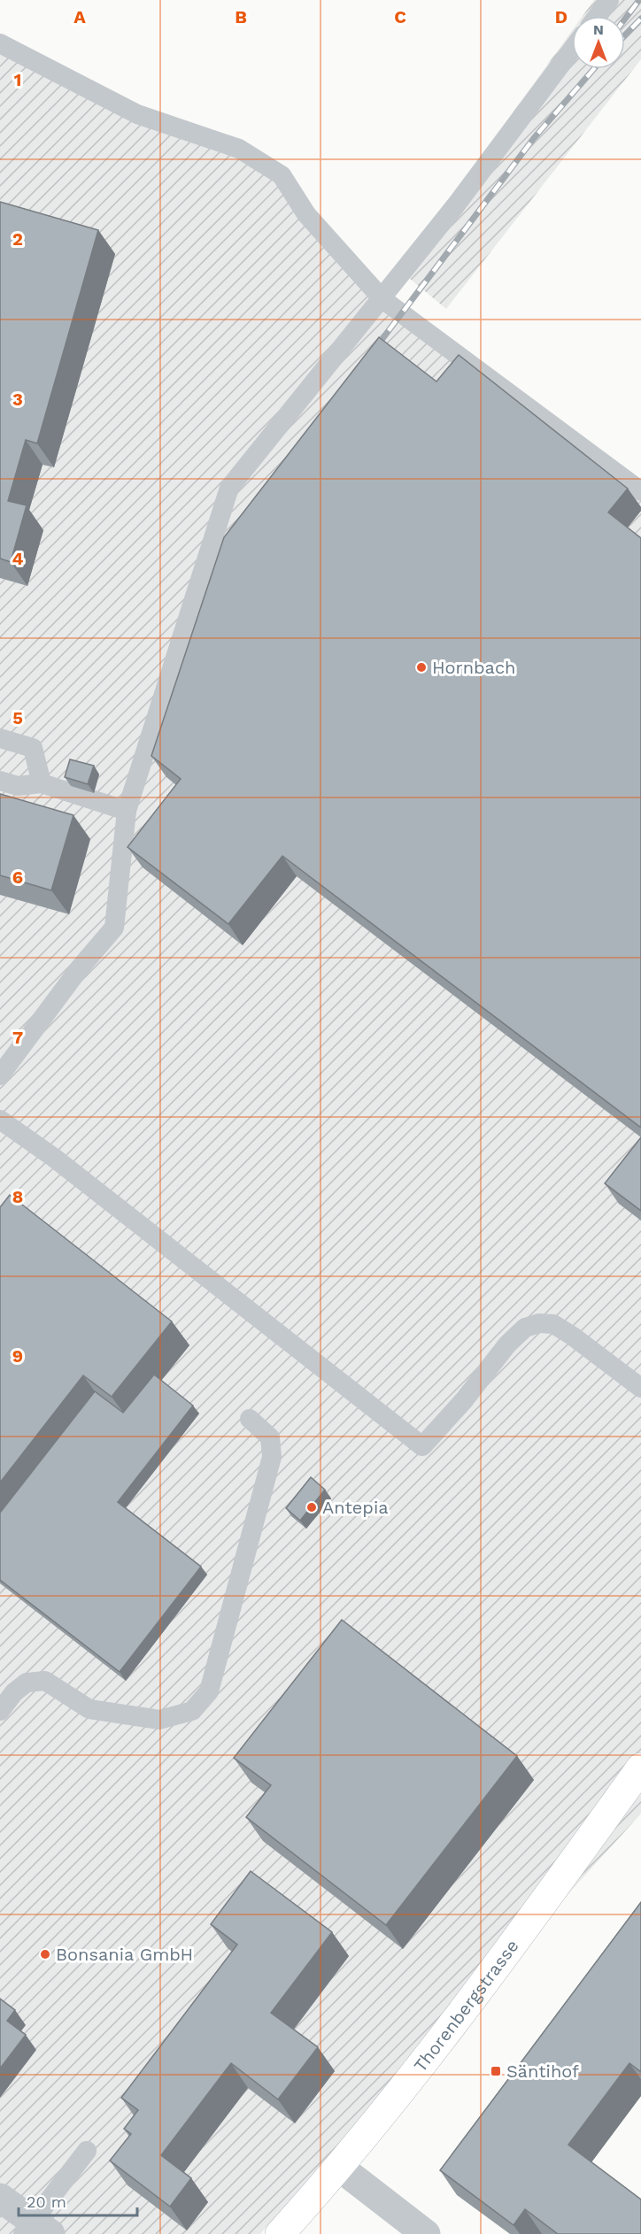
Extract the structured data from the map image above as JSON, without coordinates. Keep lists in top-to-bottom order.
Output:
{
  "streets": {
    "main road": ["Thorenbergstrasse"]
  },
  "places": {
    "other": ["Hornbach", "Antepia", "Bonsania GmbH"],
    "transit": ["Säntihof"]
  },
  "scale_bar": "20 m",
  "north": "top",
  "grid": {
    "columns": [
      "A",
      "B",
      "C",
      "D"
    ],
    "rows": [
      "1",
      "2",
      "3",
      "4",
      "5",
      "6",
      "7",
      "8",
      "9"
    ]
  }
}
